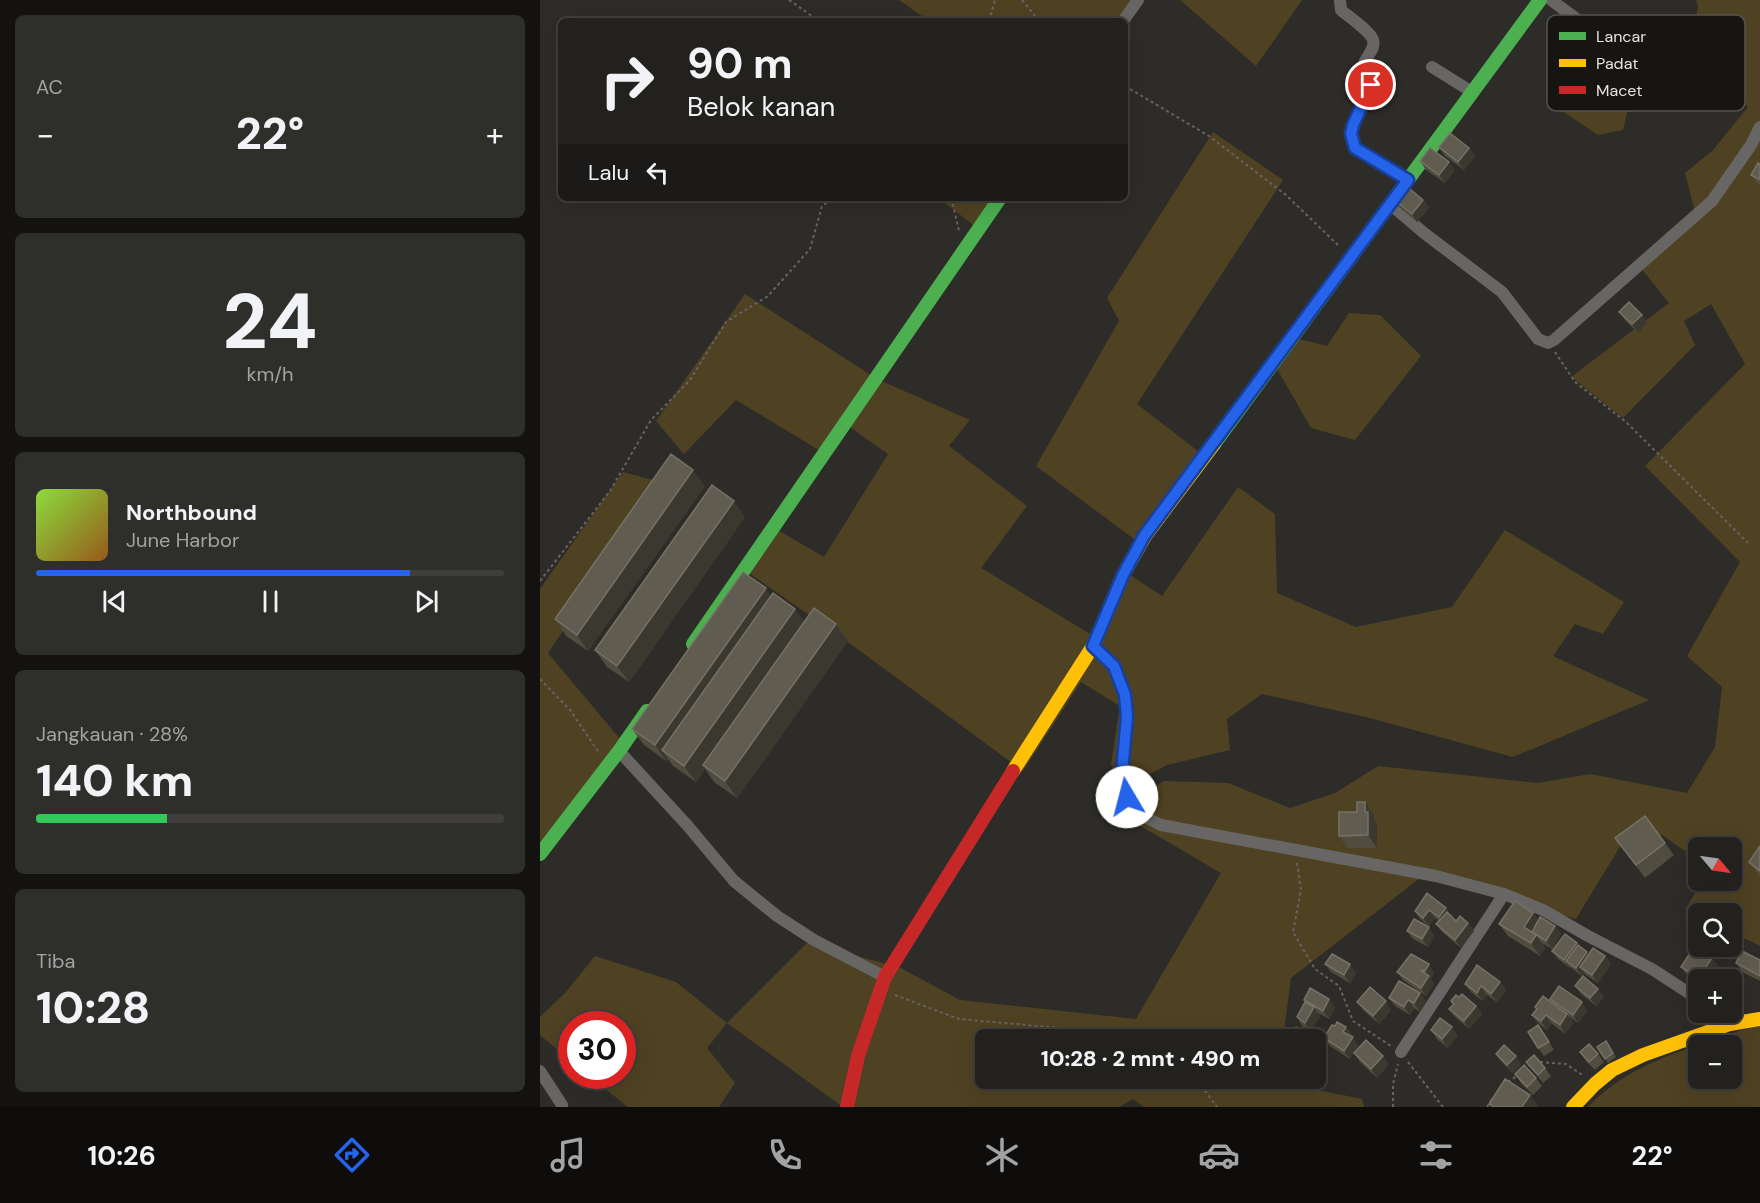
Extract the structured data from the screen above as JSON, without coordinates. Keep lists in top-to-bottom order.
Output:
{
  "legend": ["Lancar", "Padat", "Macet"],
  "north": "bottom right",
  "page": {
    "tile": [
      "AC",
      ["24", "km/h"],
      ["Jangkauan · 28%", "140 km"],
      ["Tiba", "10:28"]
    ],
    "turn": ["90 m", "Belok kanan"],
    "heat": ["−", "22°", "+"],
    "then": "Lalu",
    "song": ["Northbound", "June Harbor"],
    "map_buttons": ["+", "−"],
    "limit": "30",
    "trip": "10:28 · 2 mnt · 490 m",
    "tabs": ["10:26", "22°"]
  }
}
